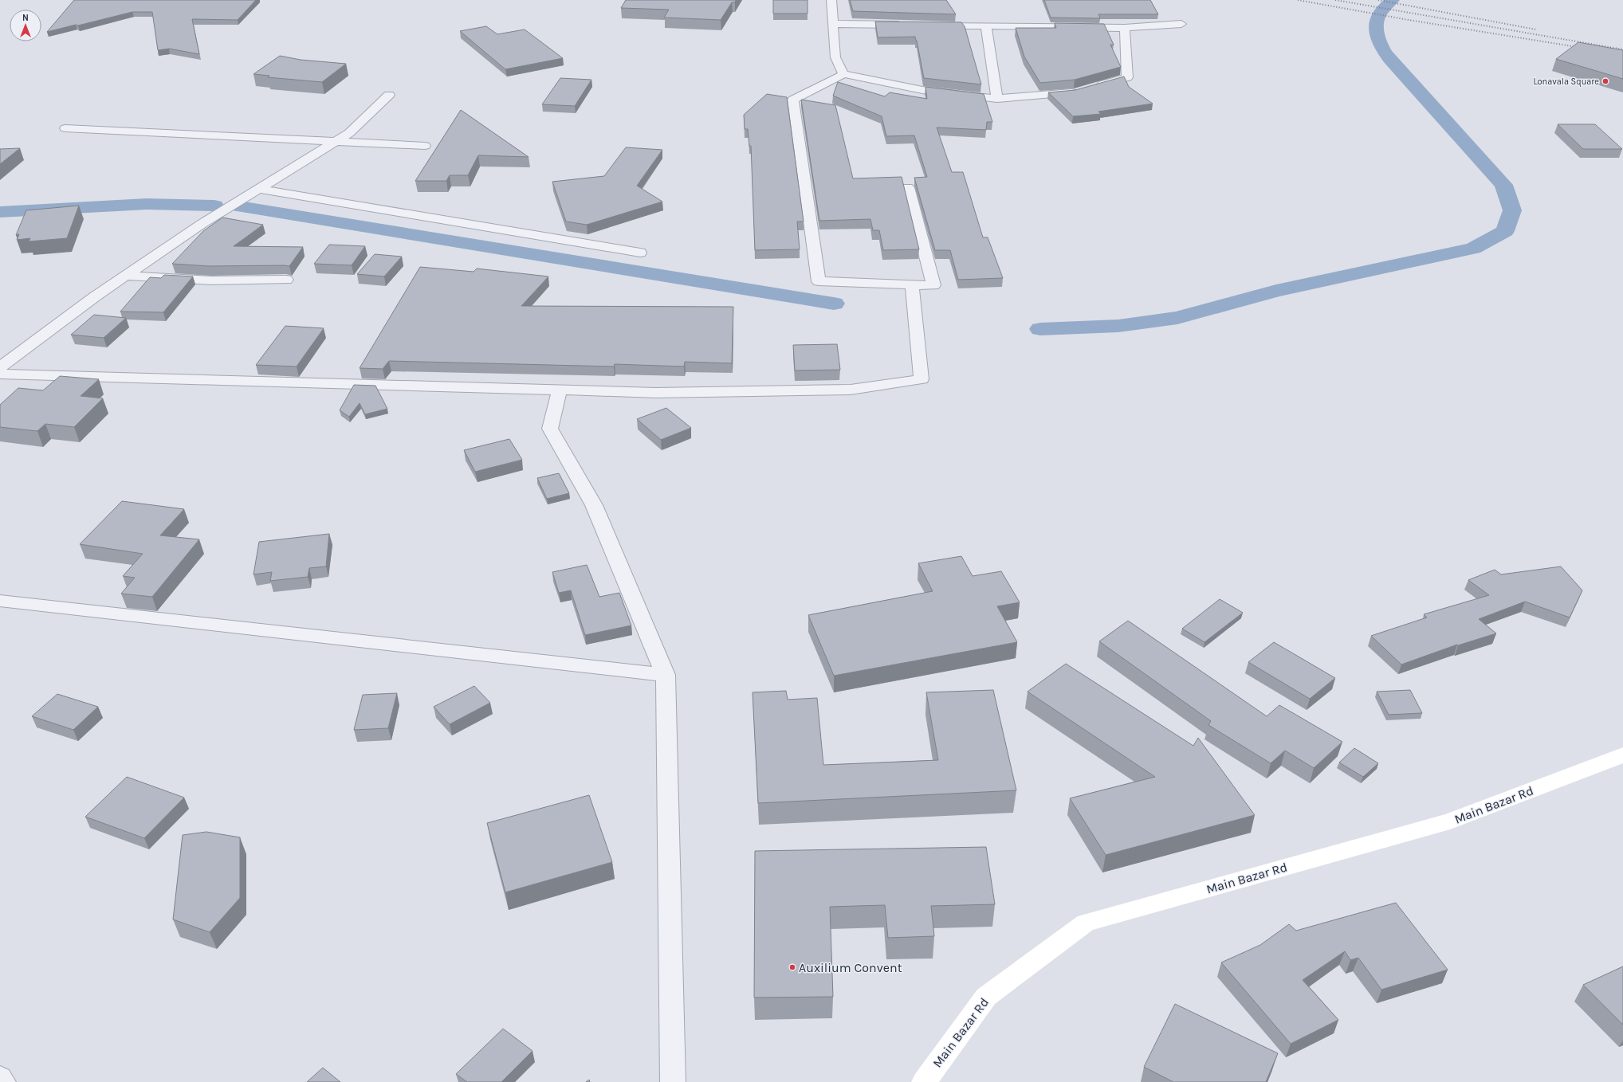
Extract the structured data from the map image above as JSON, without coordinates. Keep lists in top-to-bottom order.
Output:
{
  "streets": {
    "main road": ["Main Bazar Rd"]
  },
  "places": ["Lonavala Square", "Auxilium Convent"],
  "north": "top"
}
